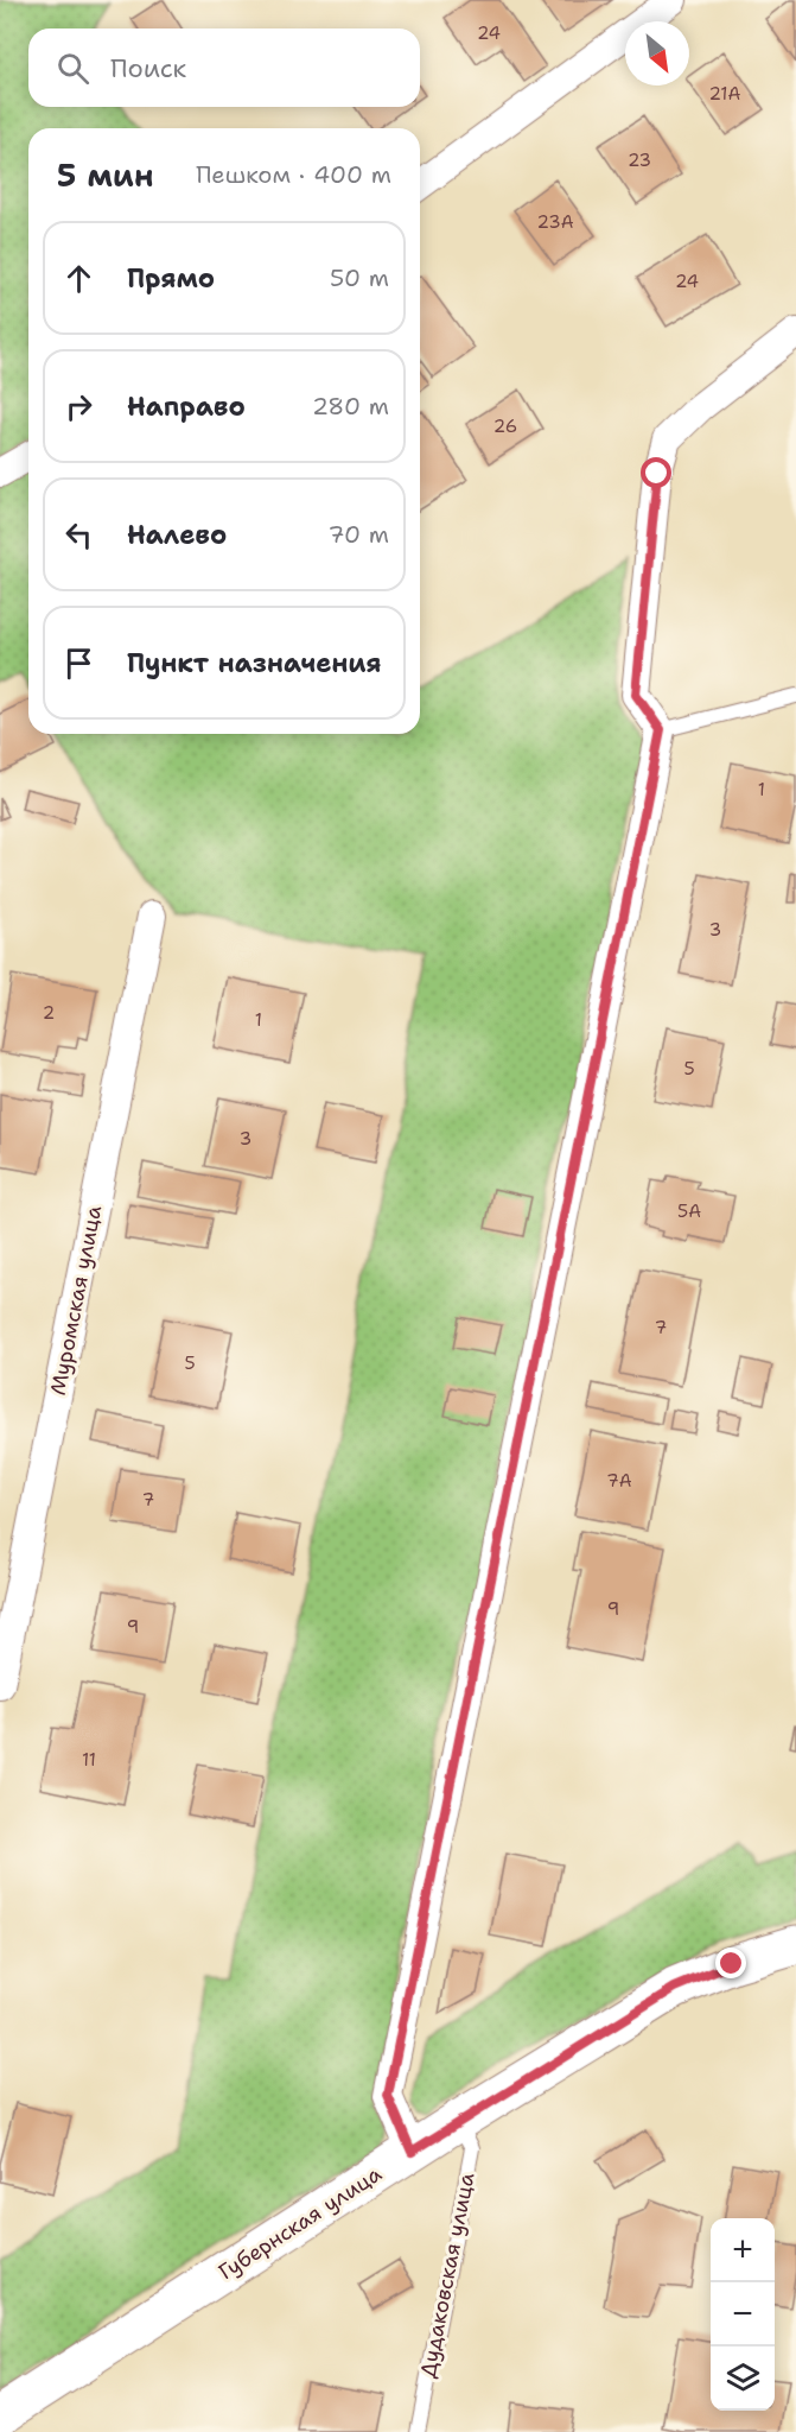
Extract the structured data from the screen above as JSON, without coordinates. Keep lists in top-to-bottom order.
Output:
{
  "streets": {
    "street": ["Муромская улица", "Губернская улица"],
    "lane": ["Дудаковская улица"]
  },
  "crossings": [
    ["Губернская улица", "Дудаковская улица"]
  ],
  "house_numbers": [
    "24",
    "21А",
    "23",
    "23А",
    "24",
    "26",
    "1",
    "3",
    "2",
    "1",
    "5",
    "3",
    "5А",
    "7",
    "5",
    "7А",
    "7",
    "9",
    "9",
    "11"
  ],
  "north": "bottom right",
  "page": {
    "search": "Поиск",
    "heading": ["5 мин", "Пешком · 400 m"],
    "list": [
      ["Прямо", "50 m"],
      ["Направо", "280 m"],
      ["Налево", "70 m"],
      "Пункт назначения"
    ],
    "map_buttons": ["+", "−"]
  }
}
